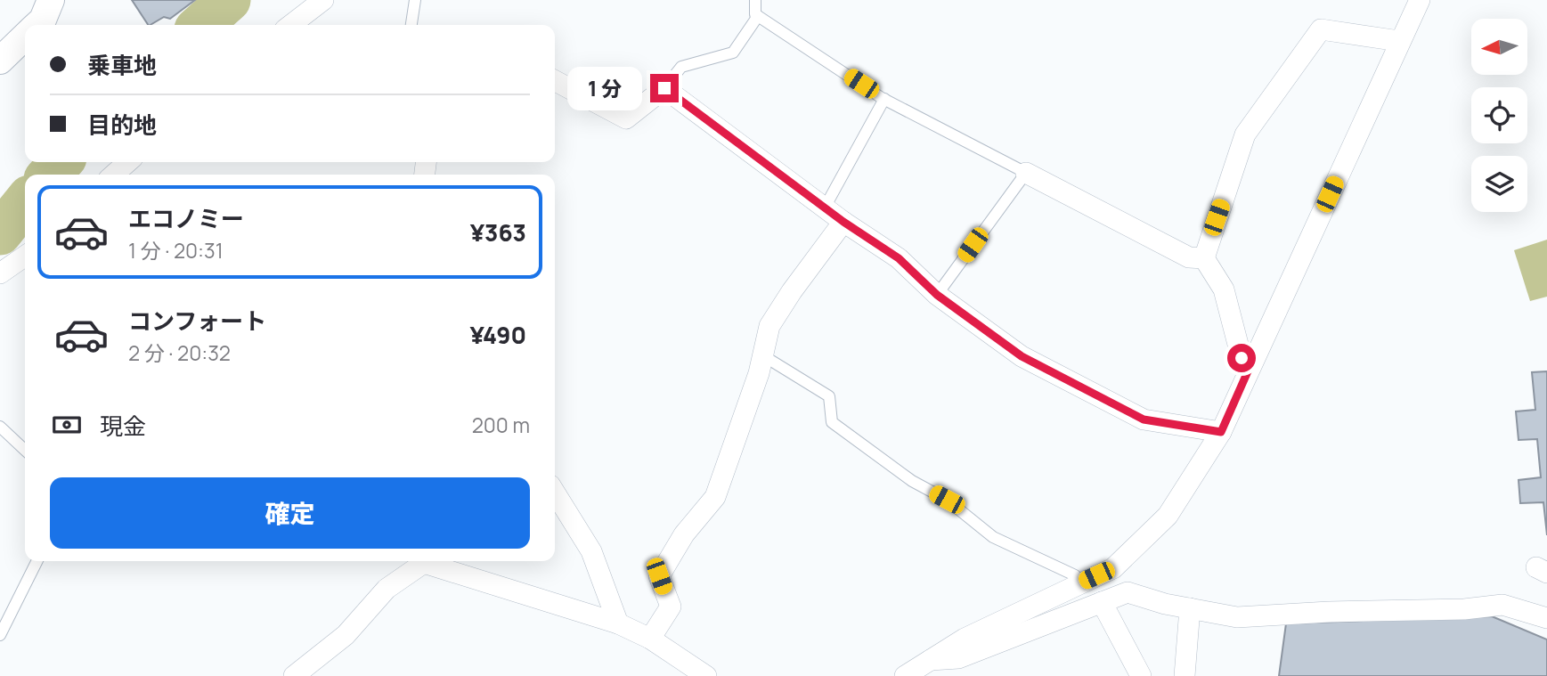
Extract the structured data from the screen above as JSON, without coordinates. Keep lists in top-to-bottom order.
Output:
{
  "north": "left",
  "page": {
    "banner": ["乗車地", "目的地"],
    "bubble": "1 分",
    "list": [
      {
        "name": "エコノミー",
        "note": "1 分 · 20:31",
        "value": "¥363"
      },
      {
        "name": "コンフォート",
        "note": "2 分 · 20:32",
        "value": "¥490"
      }
    ],
    "pay": ["現金", "200 m"],
    "buttons": "確定"
  }
}
